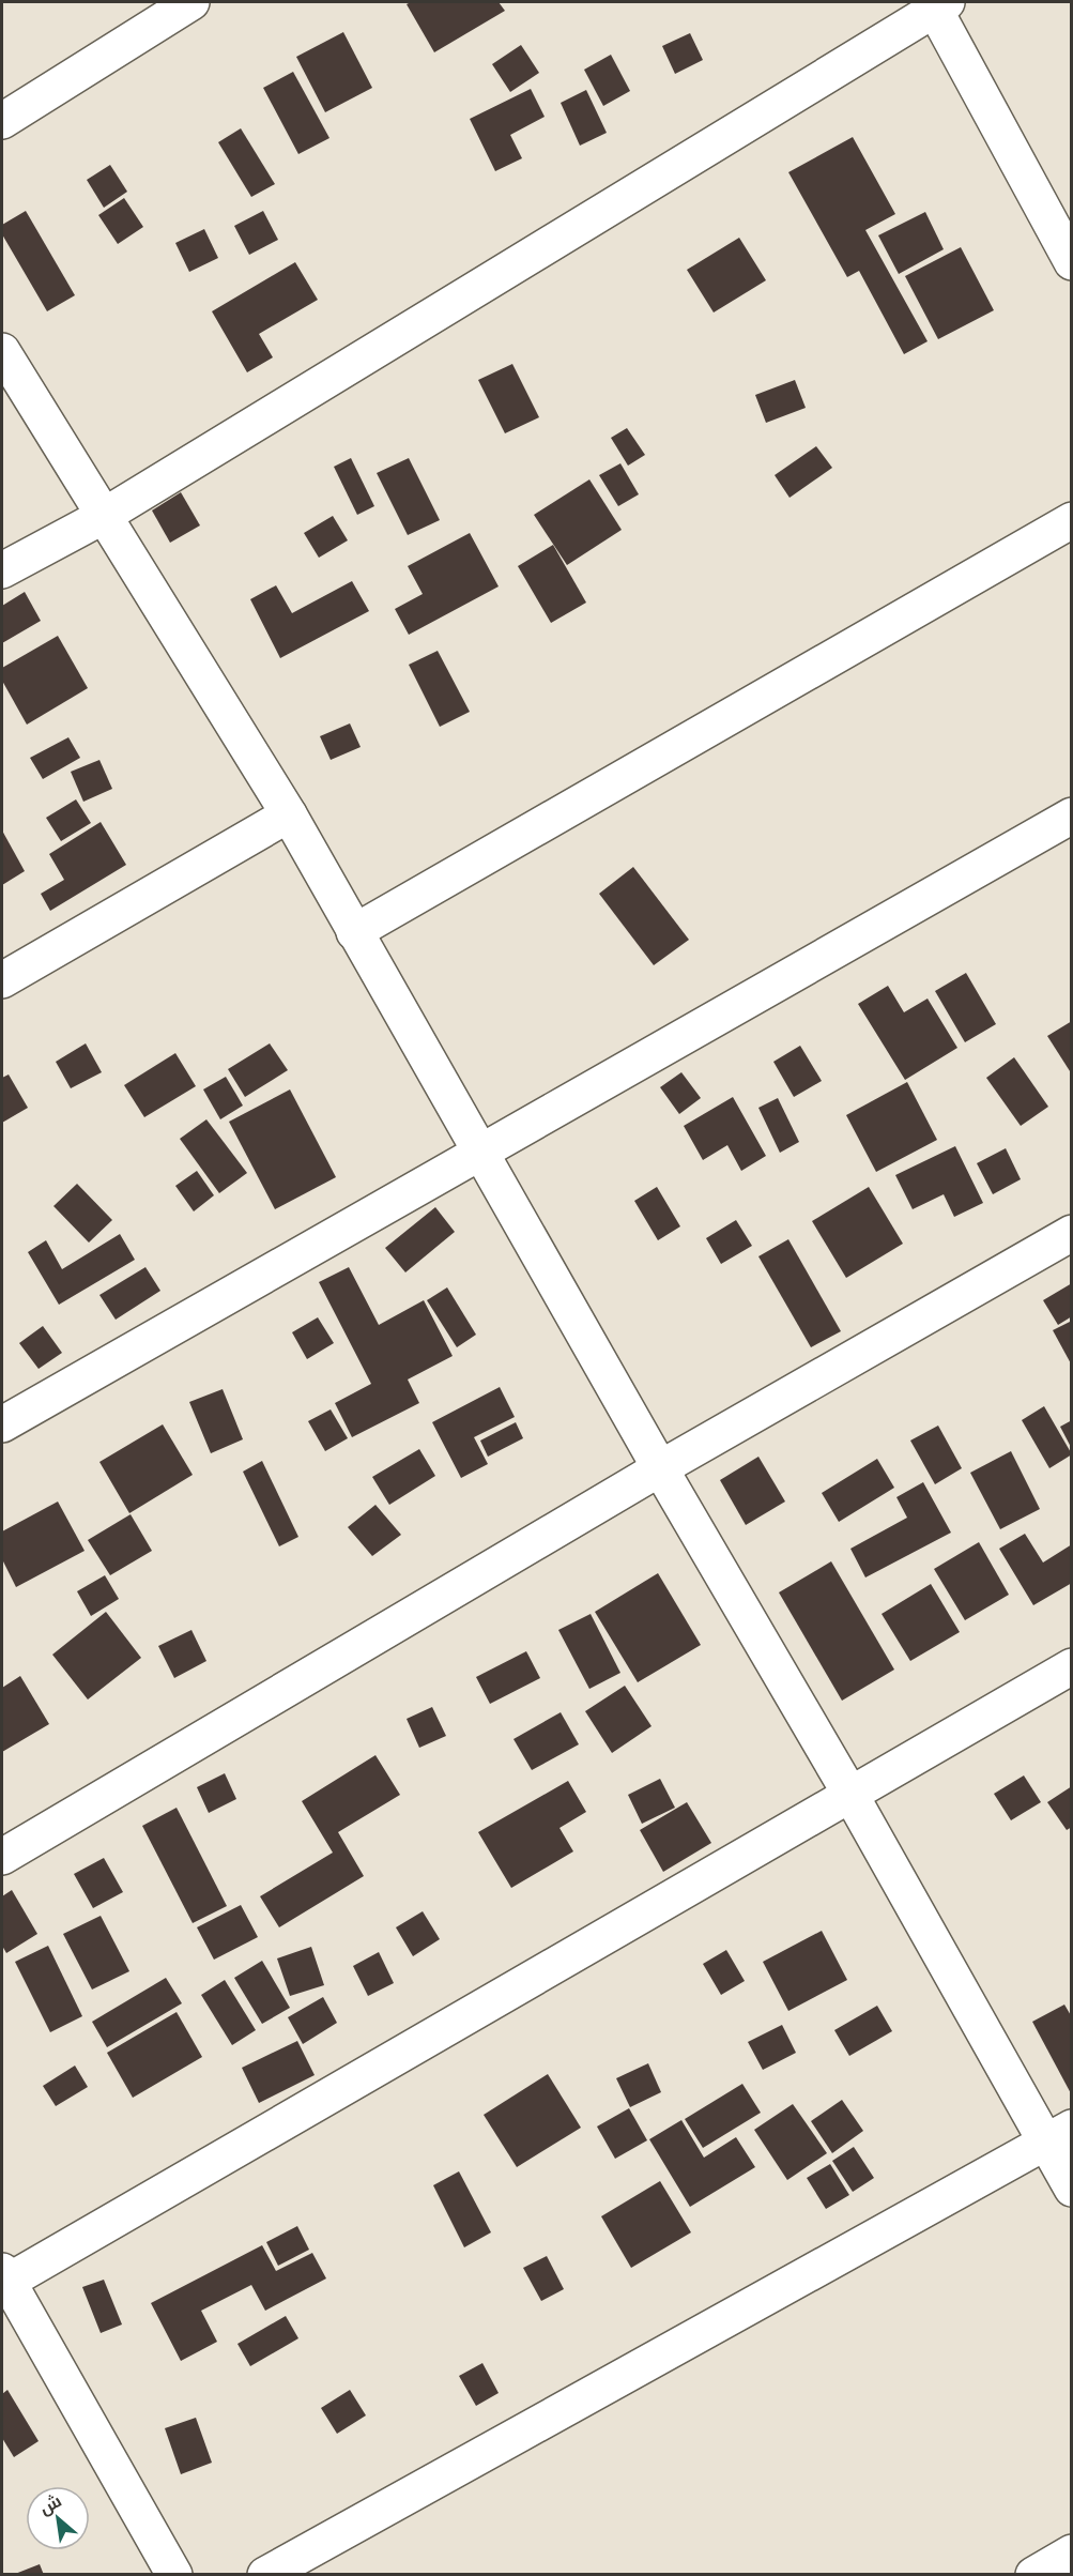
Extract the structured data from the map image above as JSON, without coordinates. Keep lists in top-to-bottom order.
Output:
{
  "north": "top left"
}
